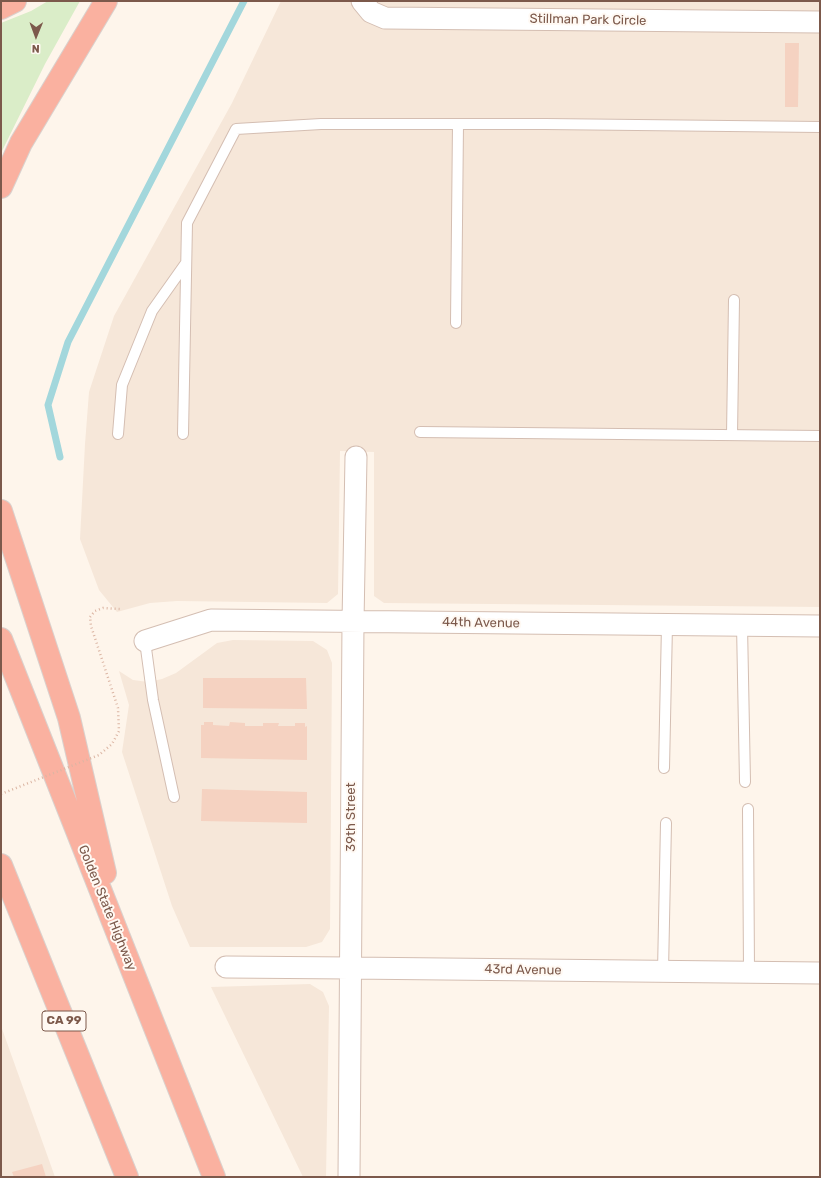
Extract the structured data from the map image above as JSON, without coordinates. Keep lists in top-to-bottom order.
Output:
{
  "streets": {
    "highway": ["Golden State Highway", "CA 99"],
    "street": [
      "Stillman Park Circle",
      "44th Avenue",
      "39th Street",
      "43rd Avenue"
    ]
  },
  "crossings": [
    ["44th Avenue", "39th Street"],
    ["39th Street", "43rd Avenue"]
  ],
  "north": "bottom"
}
